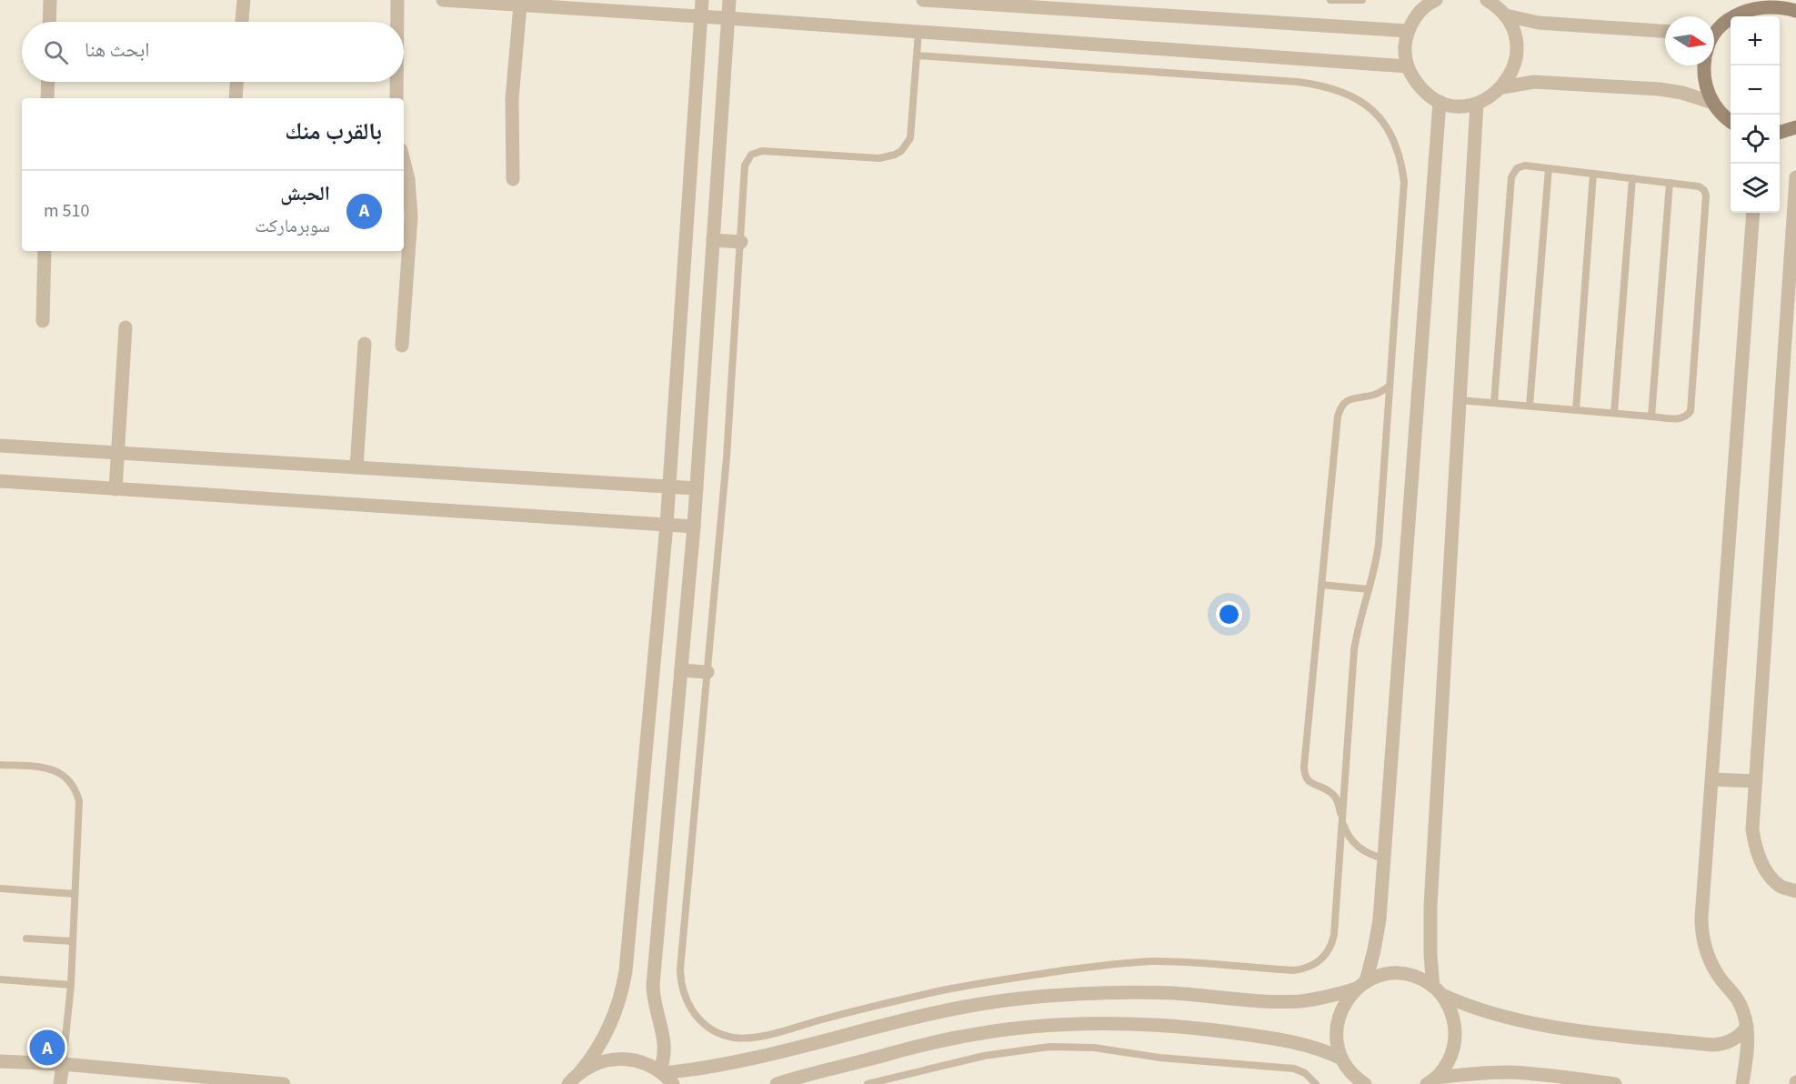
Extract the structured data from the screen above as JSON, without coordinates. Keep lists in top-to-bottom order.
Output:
{
  "north": "right",
  "page": {
    "map_buttons": ["+", "−"],
    "search": "ابحث هنا",
    "heading": "بالقرب منك",
    "list": [
      {
        "mark": "A",
        "name": "الحبش",
        "note": "سوبرماركت",
        "value": "510 m"
      }
    ],
    "pins": "A"
  }
}
